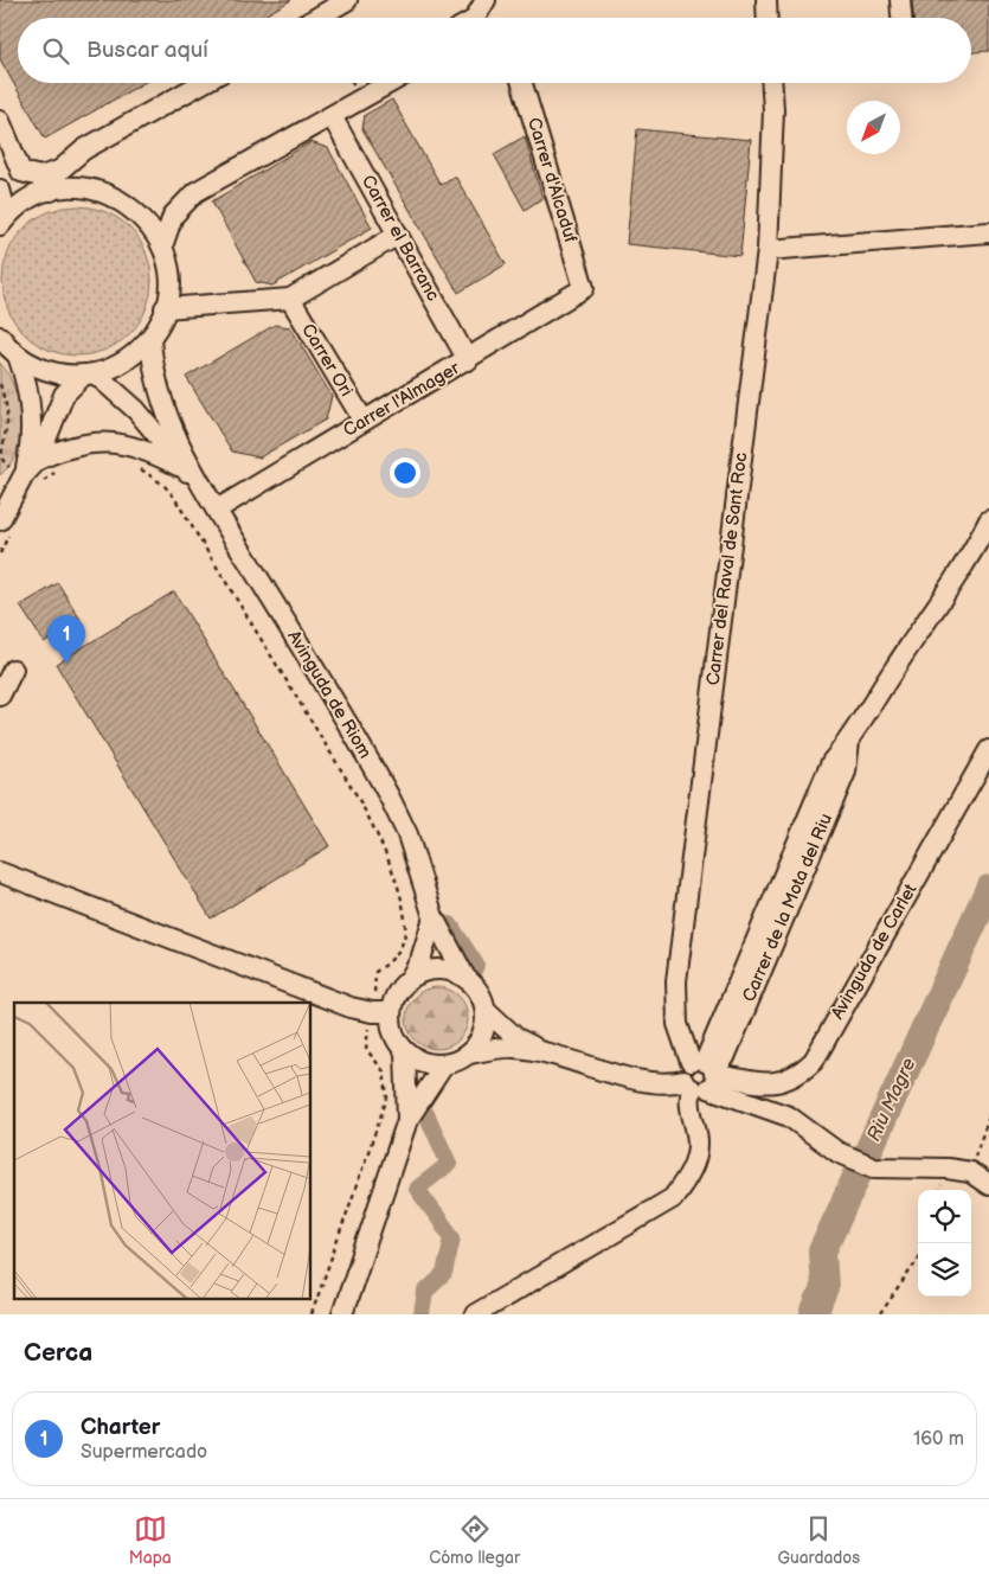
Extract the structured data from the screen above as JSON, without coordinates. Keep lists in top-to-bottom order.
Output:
{
  "streets": {
    "street": [
      "Carrer d'Alcaduf",
      "Carrer el Barranc",
      "Carrer Ori",
      "Carrer l'Almager",
      "Carrer del Raval de Sant Roc",
      "Avinguda de Riom",
      "Carrer de la Mota del Riu",
      "Avinguda de Carlet"
    ]
  },
  "crossings": [
    ["Carrer d'Alcaduf", "Carrer l'Almager"],
    ["Carrer el Barranc", "Carrer l'Almager"],
    ["Carrer Ori", "Carrer l'Almager"],
    ["Carrer l'Almager", "Avinguda de Riom"],
    ["Carrer del Raval de Sant Roc", "Carrer de la Mota del Riu"],
    ["Carrer del Raval de Sant Roc", "Avinguda de Carlet"],
    ["Carrer de la Mota del Riu", "Avinguda de Carlet"]
  ],
  "water": ["Riu Magre"],
  "north": "bottom left",
  "page": {
    "search": "Buscar aquí",
    "pins": "1",
    "heading": "Cerca",
    "list": [
      {
        "mark": "1",
        "name": "Charter",
        "note": "Supermercado",
        "value": "160 m"
      }
    ],
    "nav": ["Mapa", "Cómo llegar", "Guardados"]
  }
}
